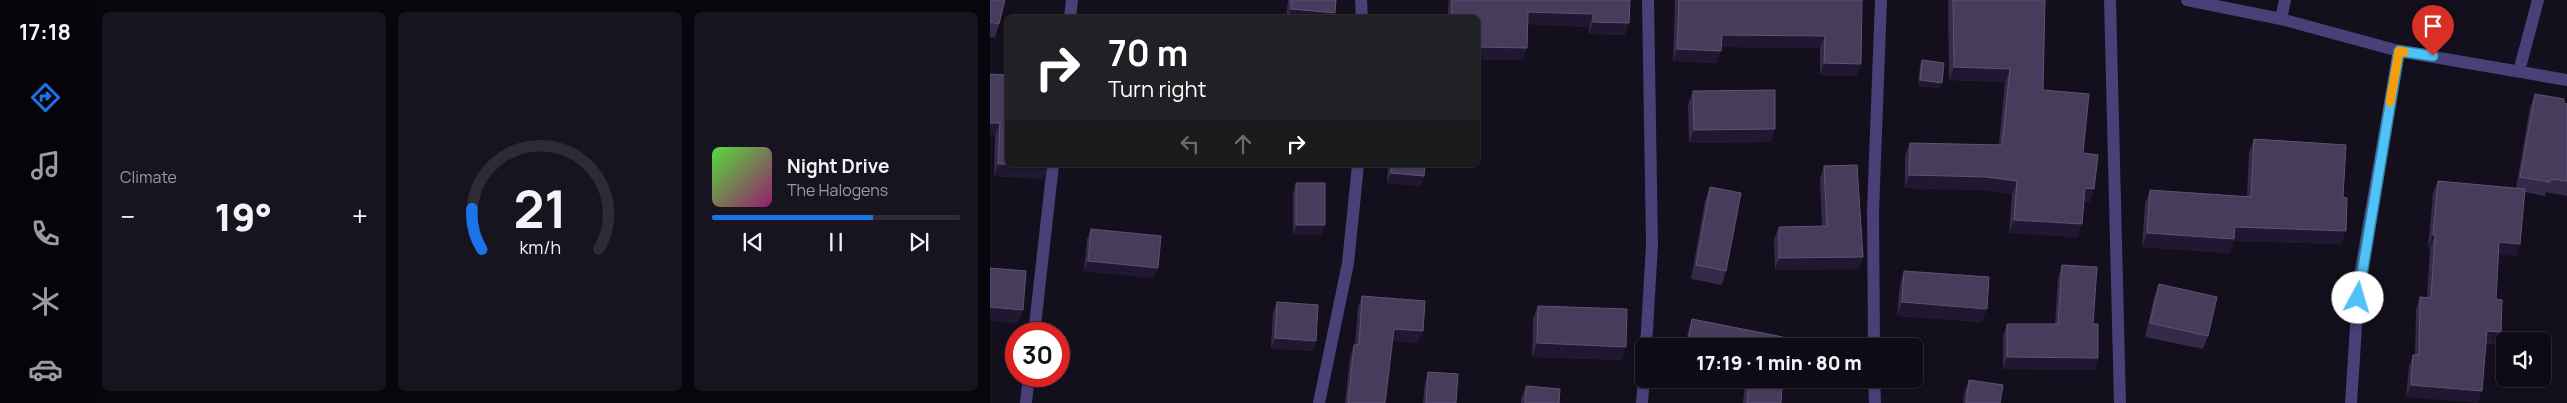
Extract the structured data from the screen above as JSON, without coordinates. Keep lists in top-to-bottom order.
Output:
{
  "page": {
    "tabs": "17:18",
    "tile": "Climate",
    "turn": ["70 m", "Turn right"],
    "song": ["Night Drive", "The Halogens"],
    "heat": ["−", "19°", "+"],
    "limit": "30",
    "trip": "17:19 · 1 min · 80 m",
    "gauge": ["21", "km/h"]
  }
}
